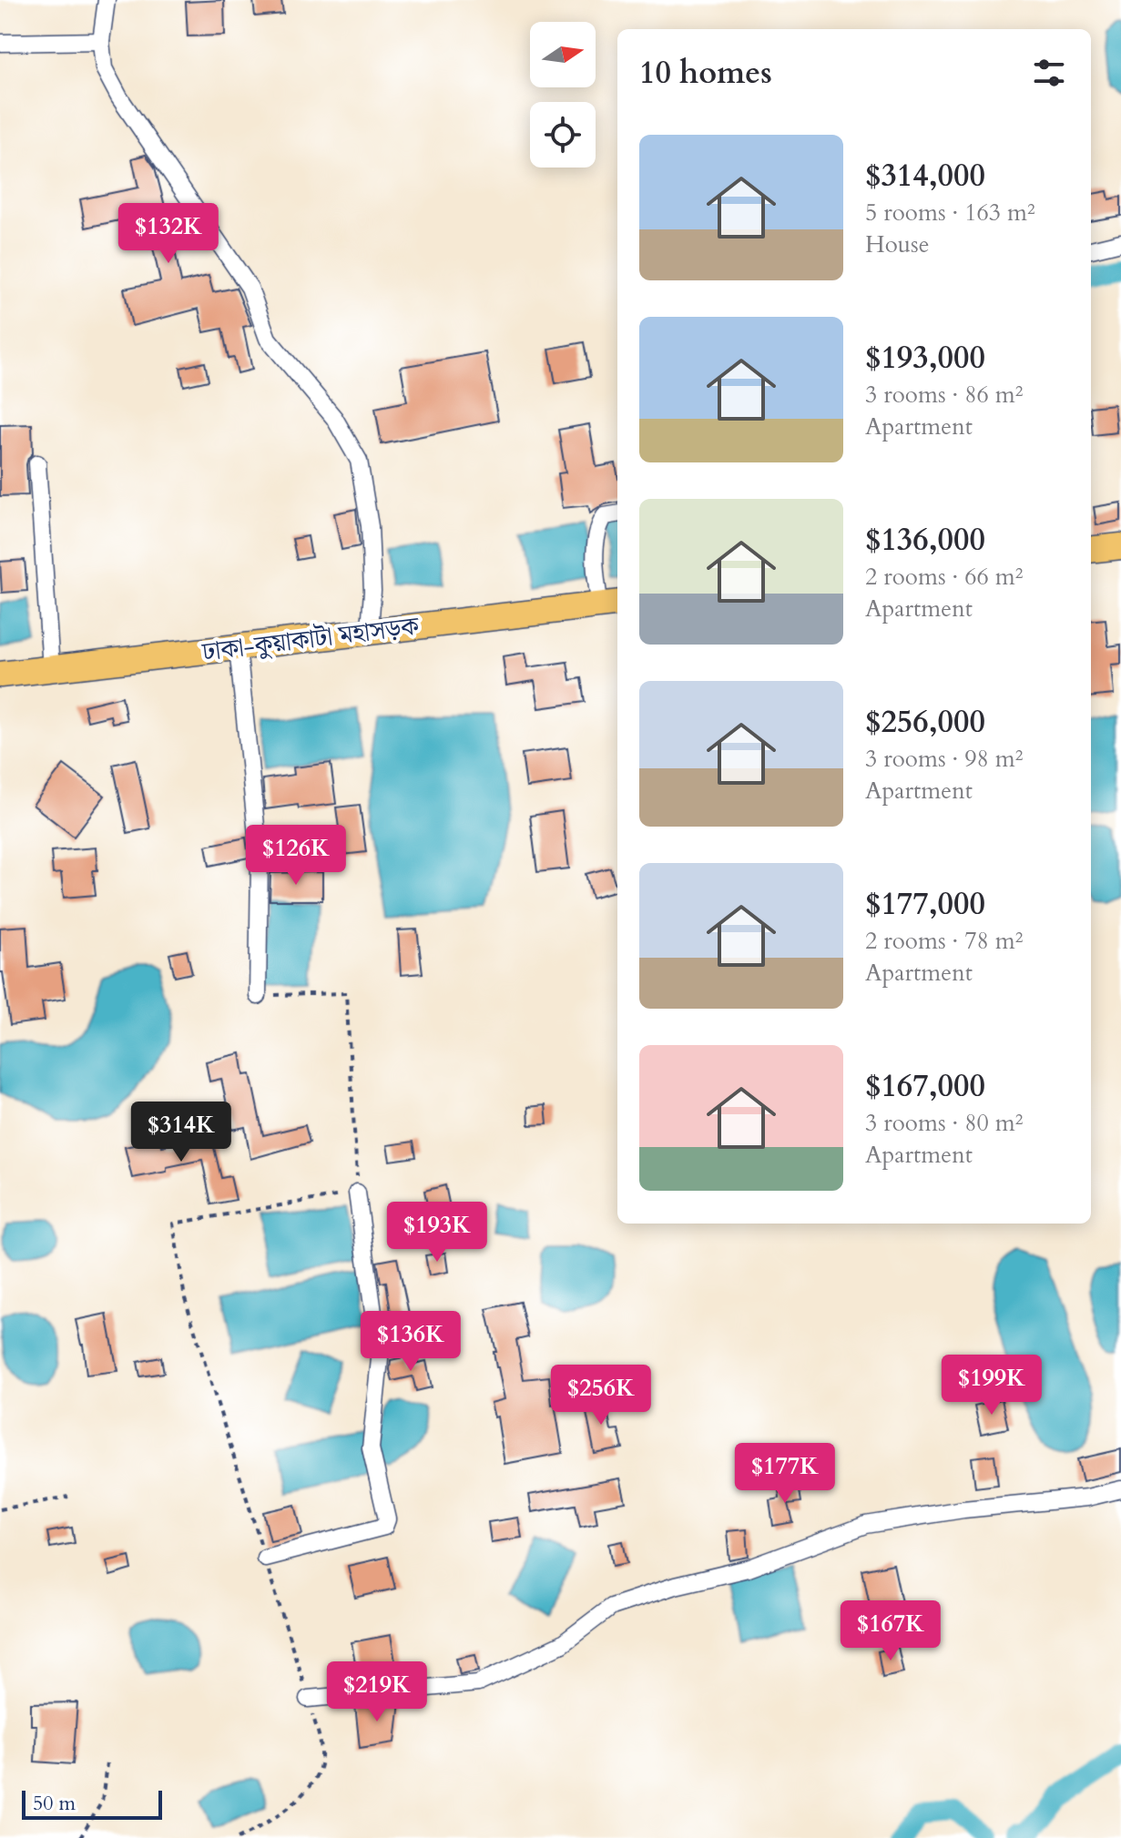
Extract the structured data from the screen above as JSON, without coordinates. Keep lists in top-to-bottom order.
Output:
{
  "streets": {
    "main road": ["ঢাকা-কুয়াকাটা মহাসড়ক"]
  },
  "scale_bar": "50 m",
  "north": "right",
  "page": {
    "heading": "10 homes",
    "list": [
      {
        "name": "$314,000",
        "note": "5 rooms · 163 m² · House"
      },
      {
        "name": "$193,000",
        "note": "3 rooms · 86 m² · Apartment"
      },
      {
        "name": "$136,000",
        "note": "2 rooms · 66 m² · Apartment"
      },
      {
        "name": "$256,000",
        "note": "3 rooms · 98 m² · Apartment"
      },
      {
        "name": "$177,000",
        "note": "2 rooms · 78 m² · Apartment"
      },
      {
        "name": "$167,000",
        "note": "3 rooms · 80 m² · Apartment"
      }
    ],
    "price": [
      "$132K",
      "$126K",
      "$314K",
      "$193K",
      "$136K",
      "$199K",
      "$256K",
      "$177K",
      "$167K",
      "$219K"
    ],
    "scale": "50 m"
  }
}
